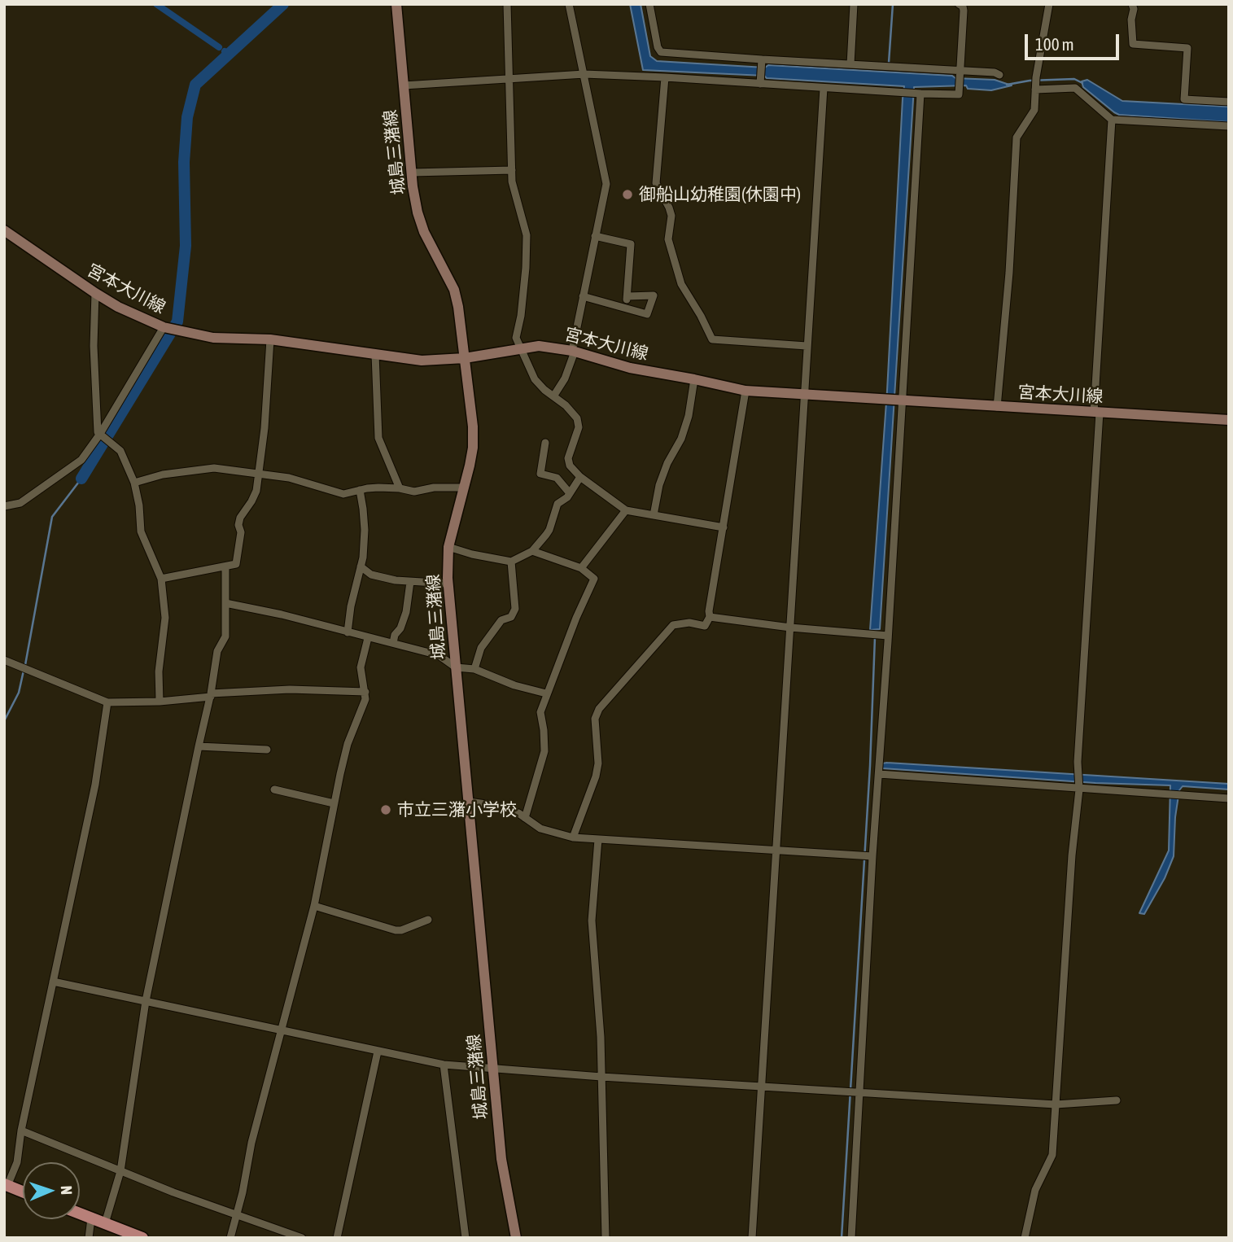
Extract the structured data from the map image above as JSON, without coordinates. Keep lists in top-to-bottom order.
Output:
{
  "streets": {
    "main road": ["城島三潴線", "宮本大川線"]
  },
  "crossings": [
    ["城島三潴線", "宮本大川線"]
  ],
  "places": ["御船山幼稚園(休園中)", "市立三潴小学校"],
  "scale_bar": "100 m",
  "north": "right"
}
